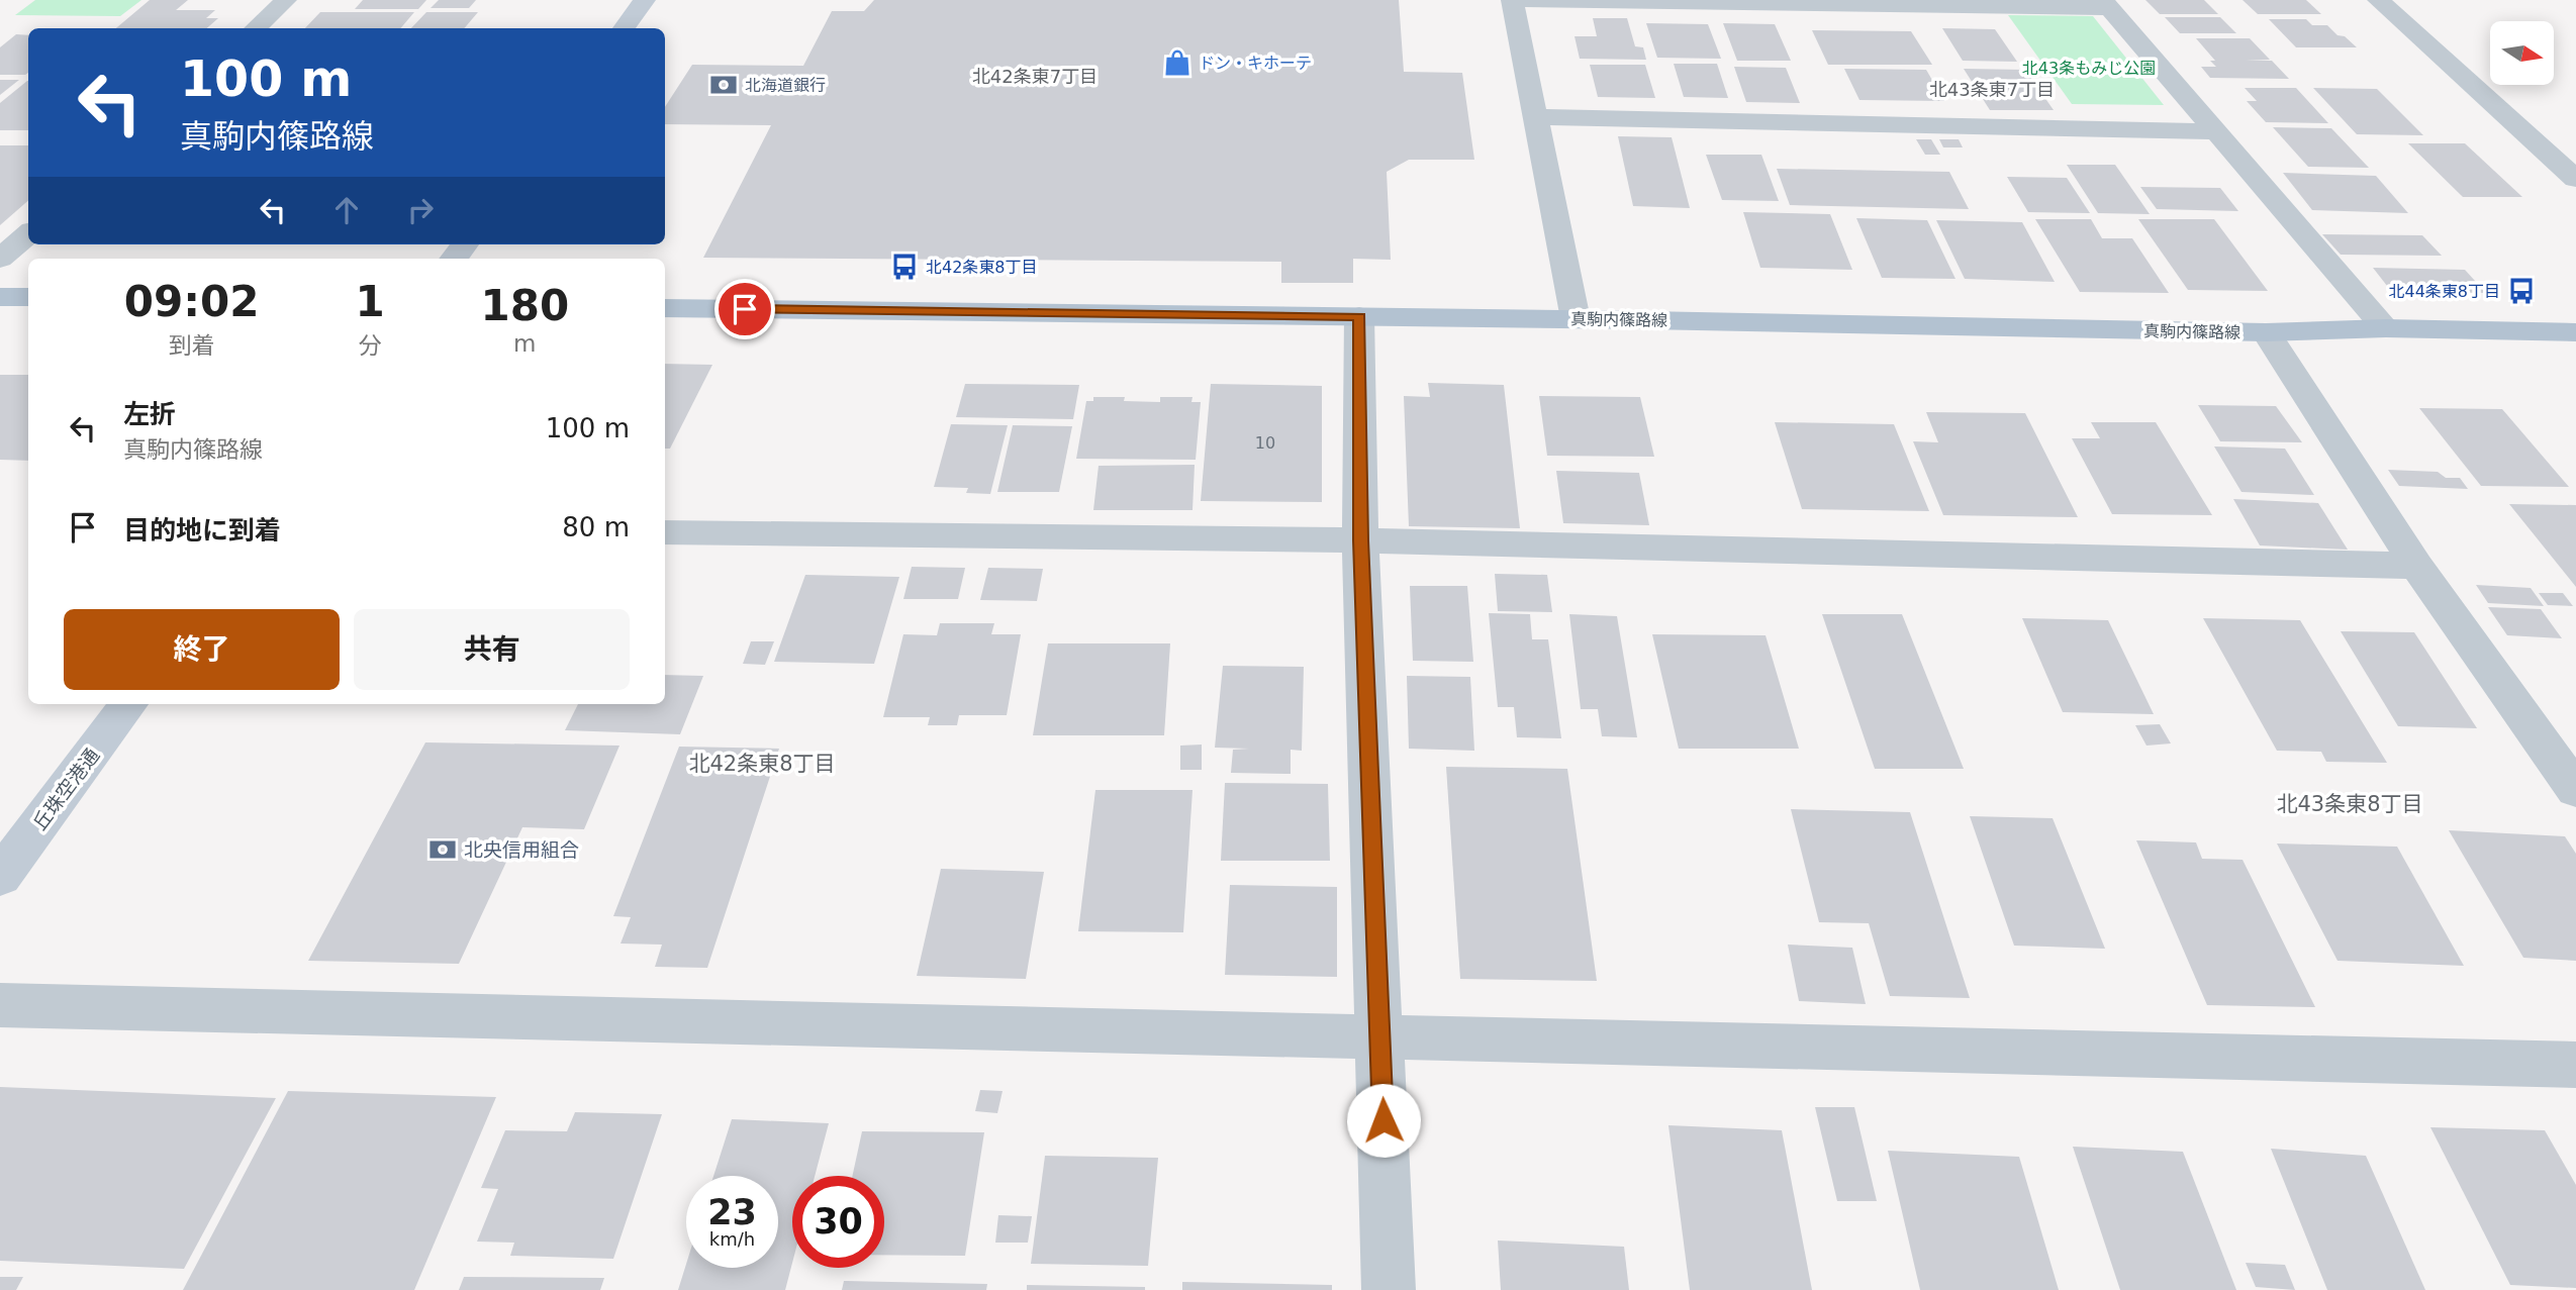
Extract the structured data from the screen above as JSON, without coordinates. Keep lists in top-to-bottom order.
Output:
{
  "streets": {
    "main road": ["真駒内篠路線", "丘珠空港通"]
  },
  "districts": [
    "北42条東7丁目",
    "北43条東7丁目",
    "北42条東8丁目",
    "北43条東8丁目"
  ],
  "parks": ["北43条もみじ公園"],
  "places": {
    "shop": ["ドン・キホーテ"],
    "bank": ["北海道銀行", "北央信用組合"],
    "bus stop": ["北42条東8丁目", "北44条東8丁目"]
  },
  "house_numbers": ["10"],
  "north": "right",
  "page": {
    "turn": ["100 m", "真駒内篠路線"],
    "eta": [
      "09:02",
      "到着",
      "1",
      "分",
      "180",
      "m"
    ],
    "list": [
      {
        "name": "左折",
        "note": "真駒内篠路線",
        "value": "100 m"
      },
      {
        "name": "目的地に到着",
        "value": "80 m"
      }
    ],
    "buttons": ["終了", "共有"],
    "speed": "23 km/h",
    "limit": "30"
  }
}
